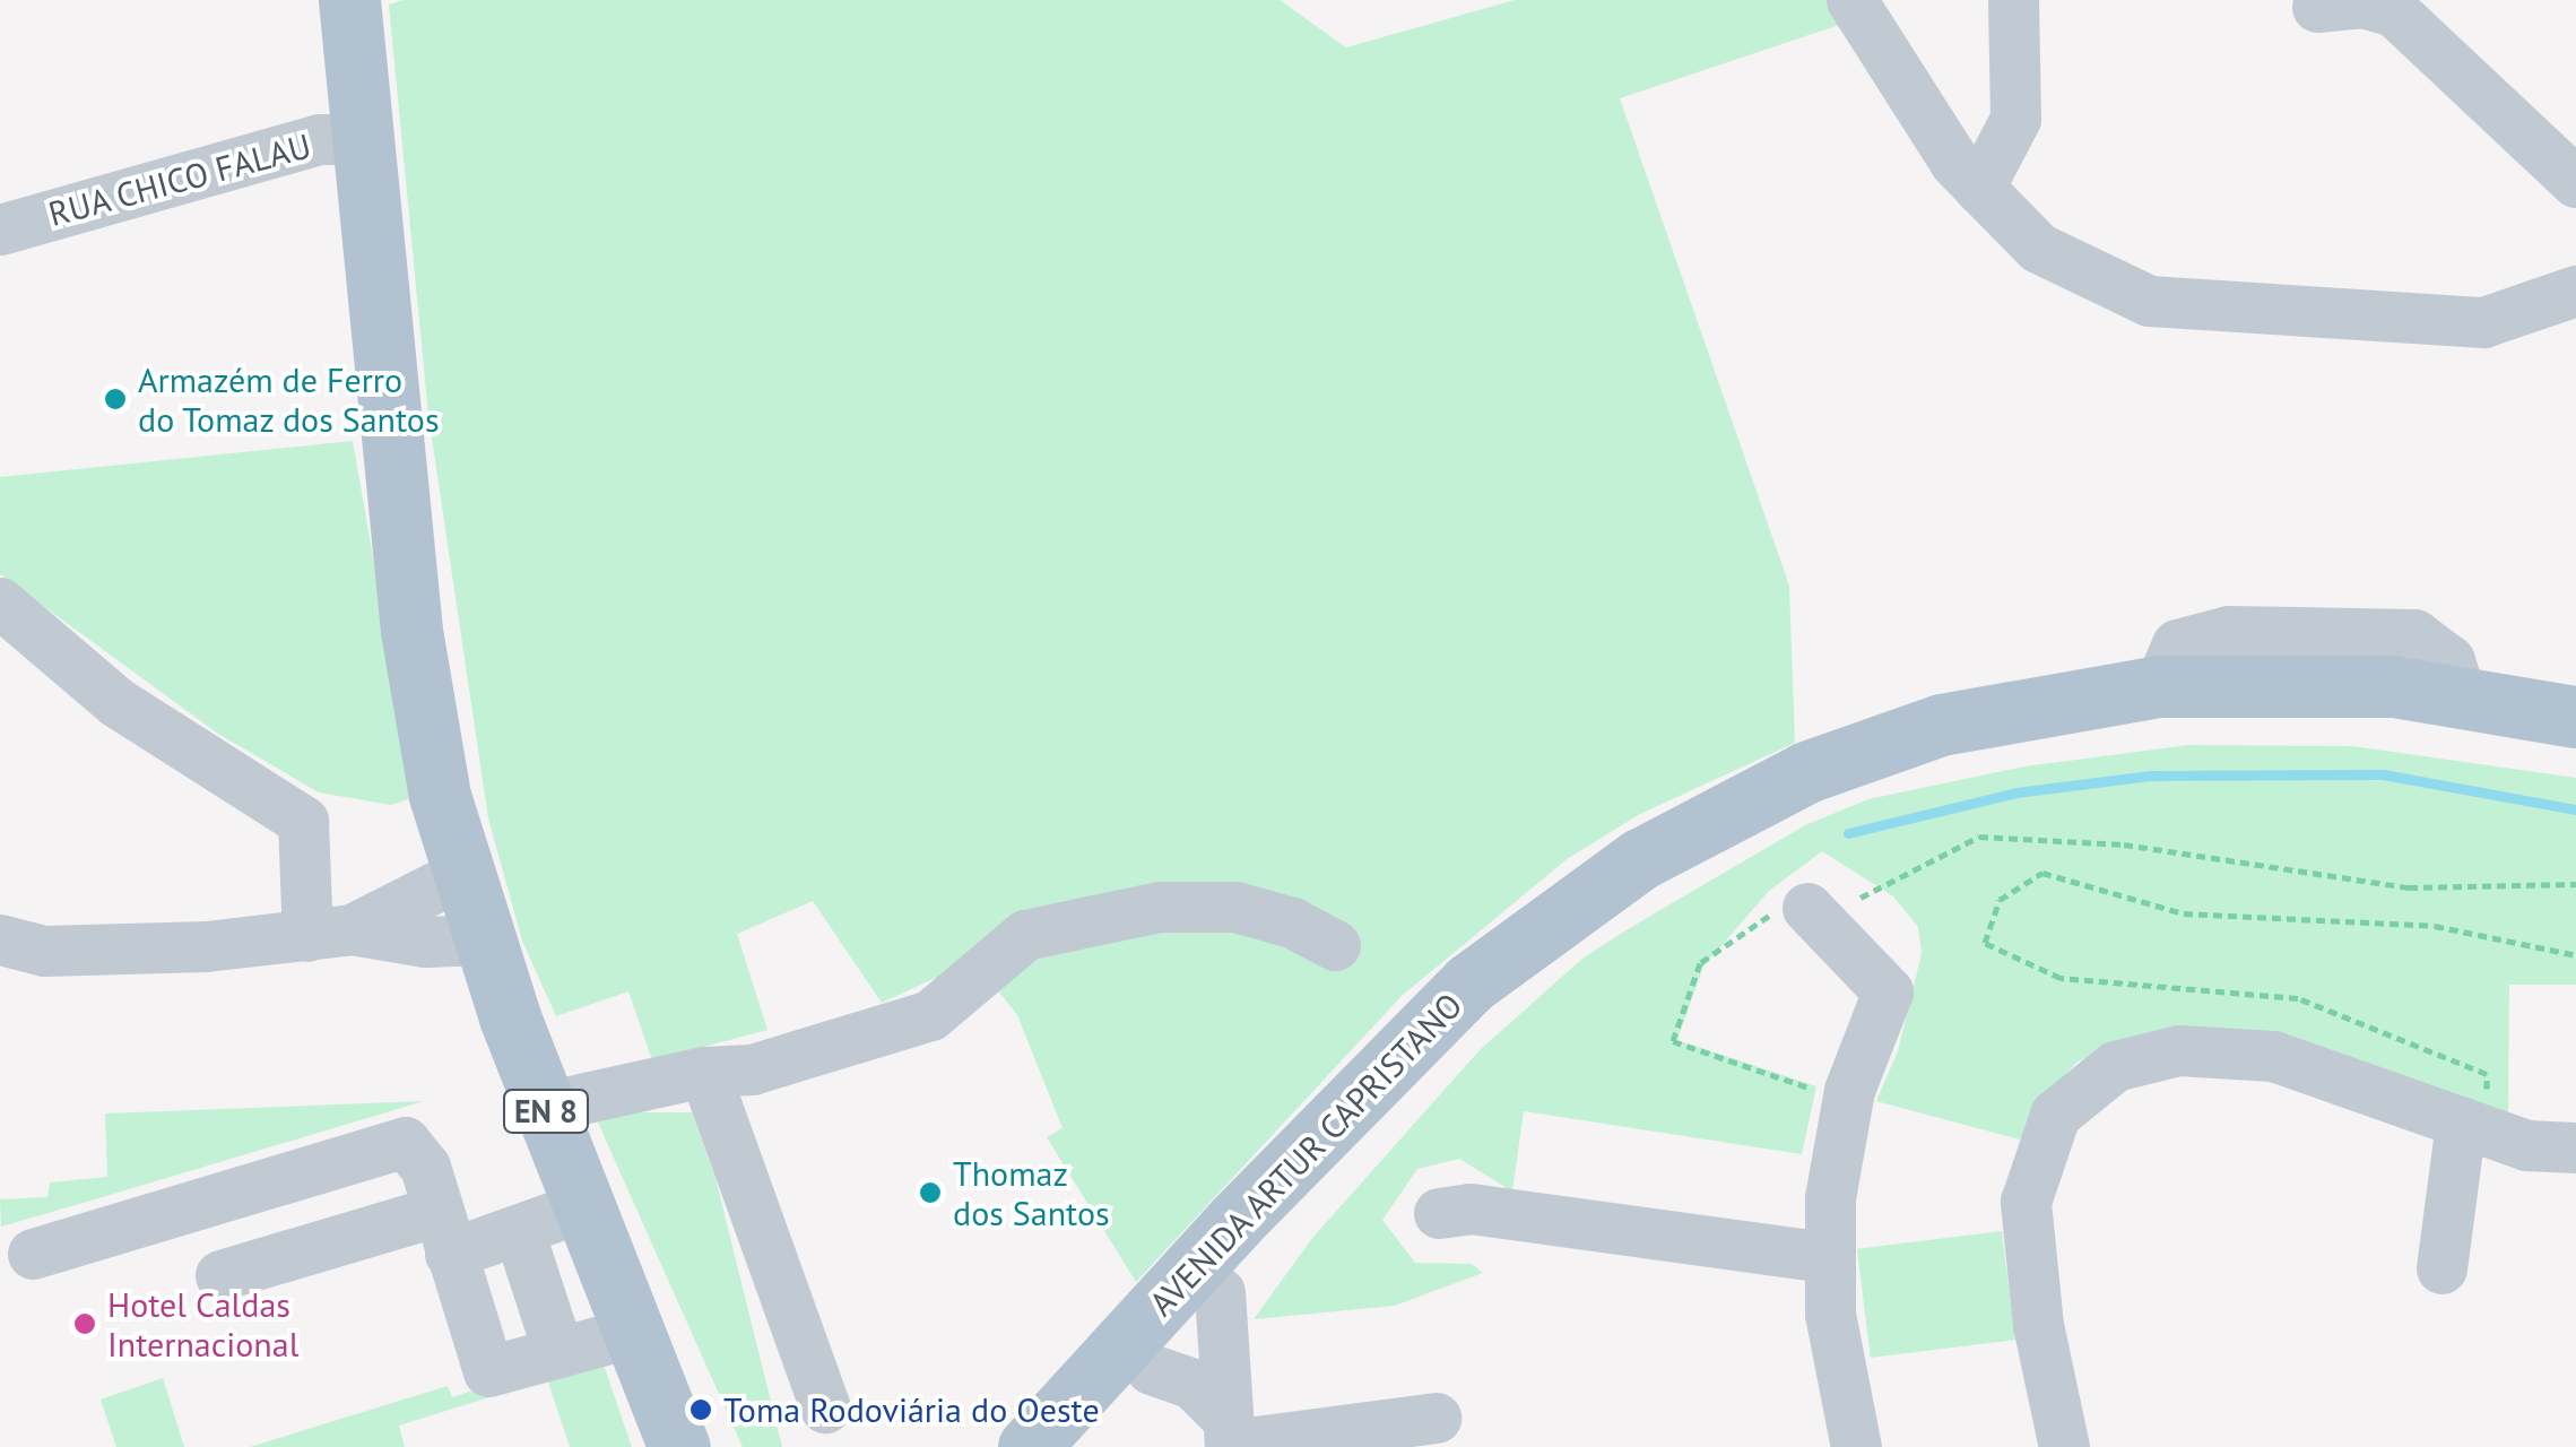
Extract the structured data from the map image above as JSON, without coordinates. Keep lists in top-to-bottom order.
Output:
{
  "streets": {
    "main road": ["EN 8", "AVENIDA ARTUR CAPRISTANO"],
    "street": ["RUA CHICO FALAU"]
  },
  "crossings": [
    ["RUA CHICO FALAU", "EN 8"]
  ],
  "places": [
    "Armazém de Ferro do Tomaz dos Santos",
    "Thomaz dos Santos",
    "Hotel Caldas Internacional",
    "Toma Rodoviária do Oeste"
  ]
}
